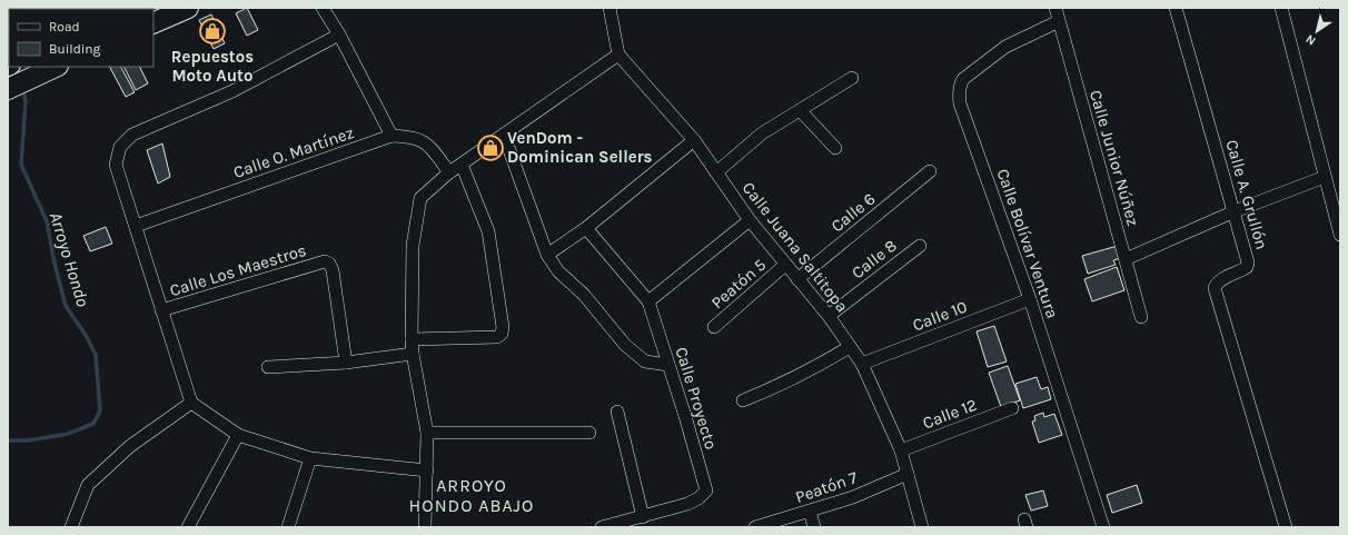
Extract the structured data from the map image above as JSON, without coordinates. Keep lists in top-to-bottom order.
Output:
{
  "streets": {
    "street": [
      "Calle O. Martínez",
      "Calle Junior Núñez",
      "Calle A. Grullón",
      "Calle 6",
      "Calle Bolívar Ventura",
      "Calle Juana Saltitopa",
      "Calle 8",
      "Calle Los Maestros",
      "Peatón 5",
      "Calle 10",
      "Calle Proyecto",
      "Calle 12",
      "Peatón 7"
    ]
  },
  "crossings": [
    ["Calle Junior Núñez", "Calle Bolívar Ventura"],
    ["Calle 6", "Calle Juana Saltitopa"],
    ["Calle Bolívar Ventura", "Calle 10"],
    ["Calle Juana Saltitopa", "Calle 8"],
    ["Calle Juana Saltitopa", "Peatón 5"],
    ["Calle Juana Saltitopa", "Calle 10"],
    ["Calle Juana Saltitopa", "Calle 12"],
    ["Calle Juana Saltitopa", "Peatón 7"]
  ],
  "districts": ["ARROYO HONDO ABAJO"],
  "water": ["Arroyo Hondo"],
  "places": {
    "shop": ["Repuestos Moto Auto", "VenDom - Dominican Sellers"]
  },
  "legend": ["Road", "Building"],
  "north": "bottom left"
}
